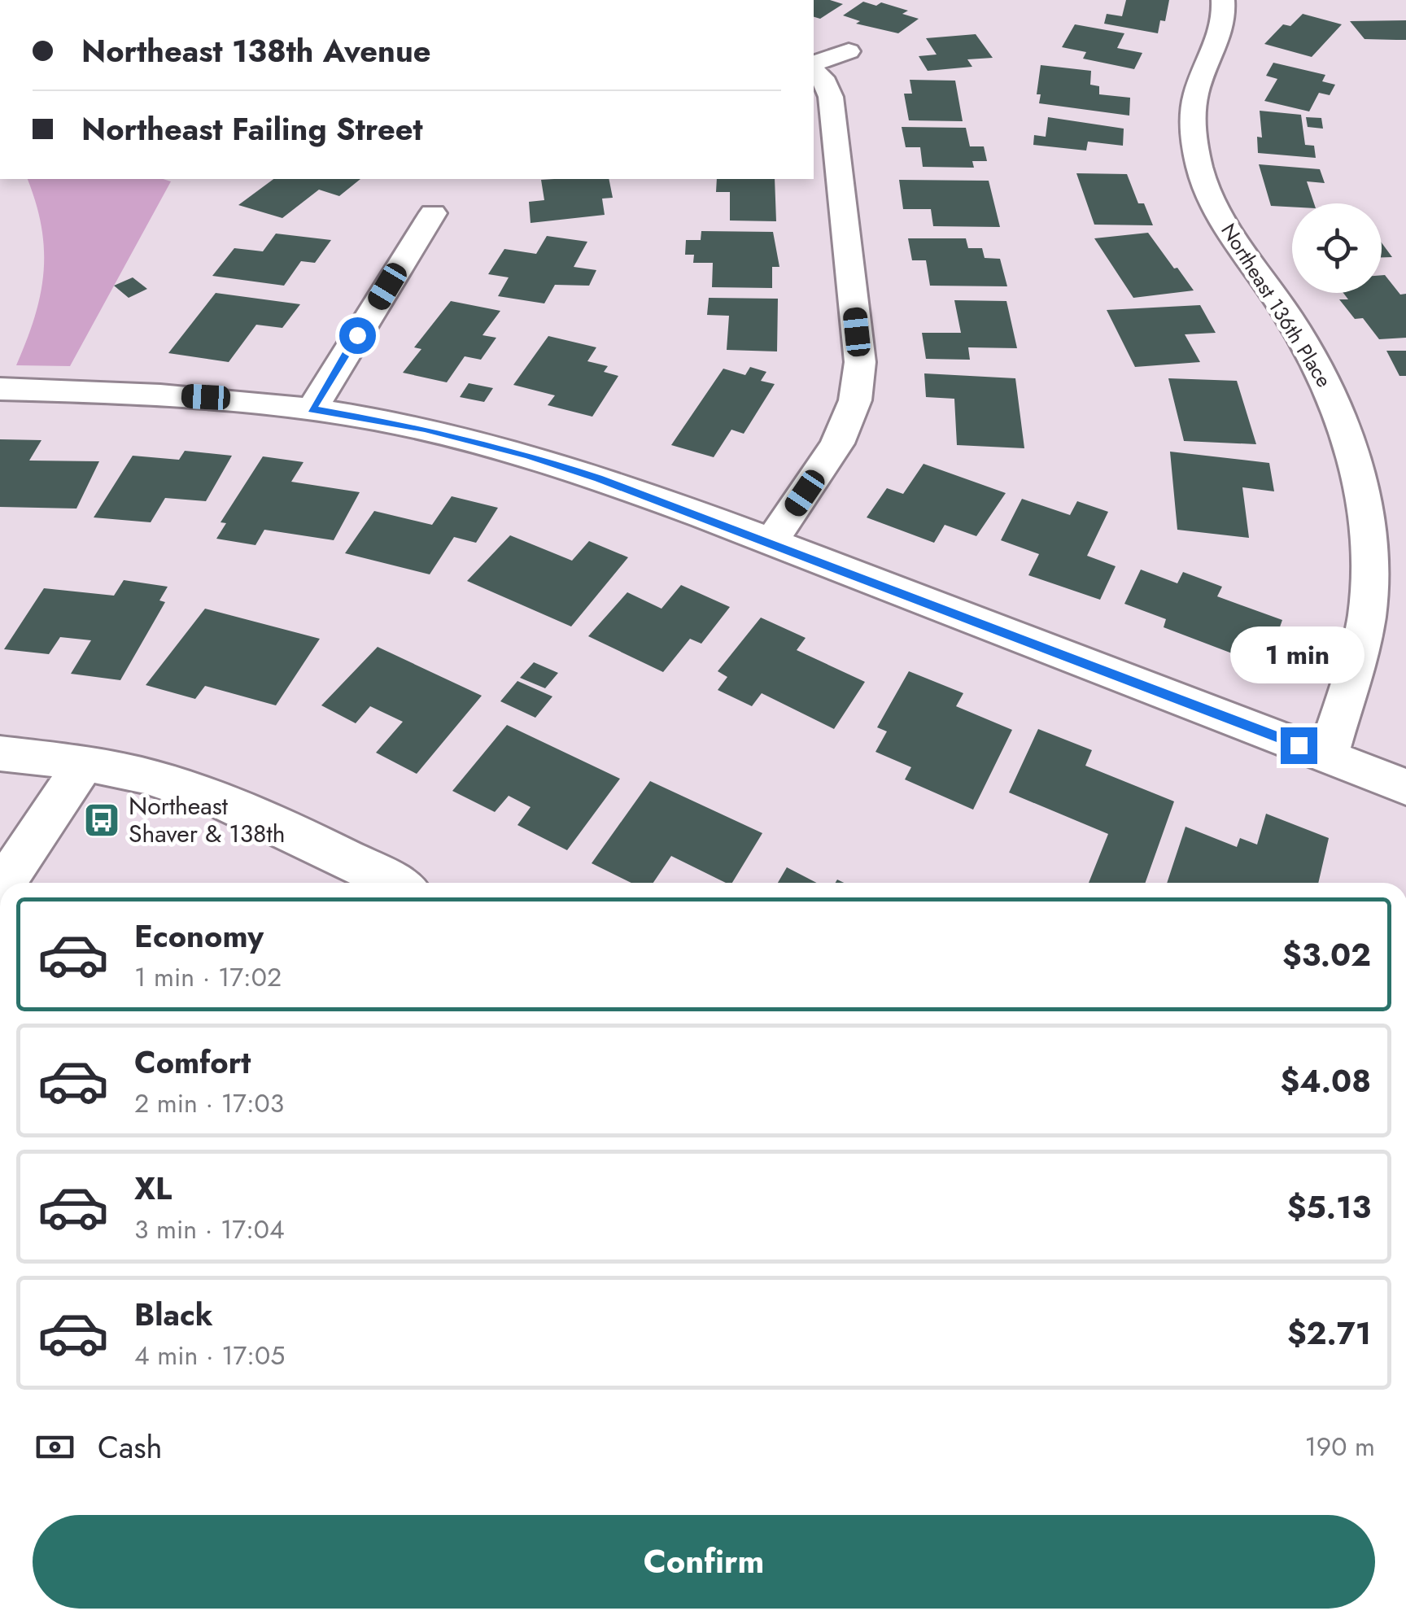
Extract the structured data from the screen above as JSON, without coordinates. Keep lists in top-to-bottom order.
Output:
{
  "streets": {
    "street": ["Northeast 136th Place"]
  },
  "places": {
    "bus stop": ["Northeast Shaver & 138th"]
  },
  "page": {
    "banner": ["Northeast 138th Avenue", "Northeast Failing Street"],
    "bubble": "1 min",
    "list": [
      {
        "name": "Economy",
        "note": "1 min · 17:02",
        "value": "$3.02"
      },
      {
        "name": "Comfort",
        "note": "2 min · 17:03",
        "value": "$4.08"
      },
      {
        "name": "XL",
        "note": "3 min · 17:04",
        "value": "$5.13"
      },
      {
        "name": "Black",
        "note": "4 min · 17:05",
        "value": "$2.71"
      }
    ],
    "pay": ["Cash", "190 m"],
    "buttons": "Confirm"
  }
}
